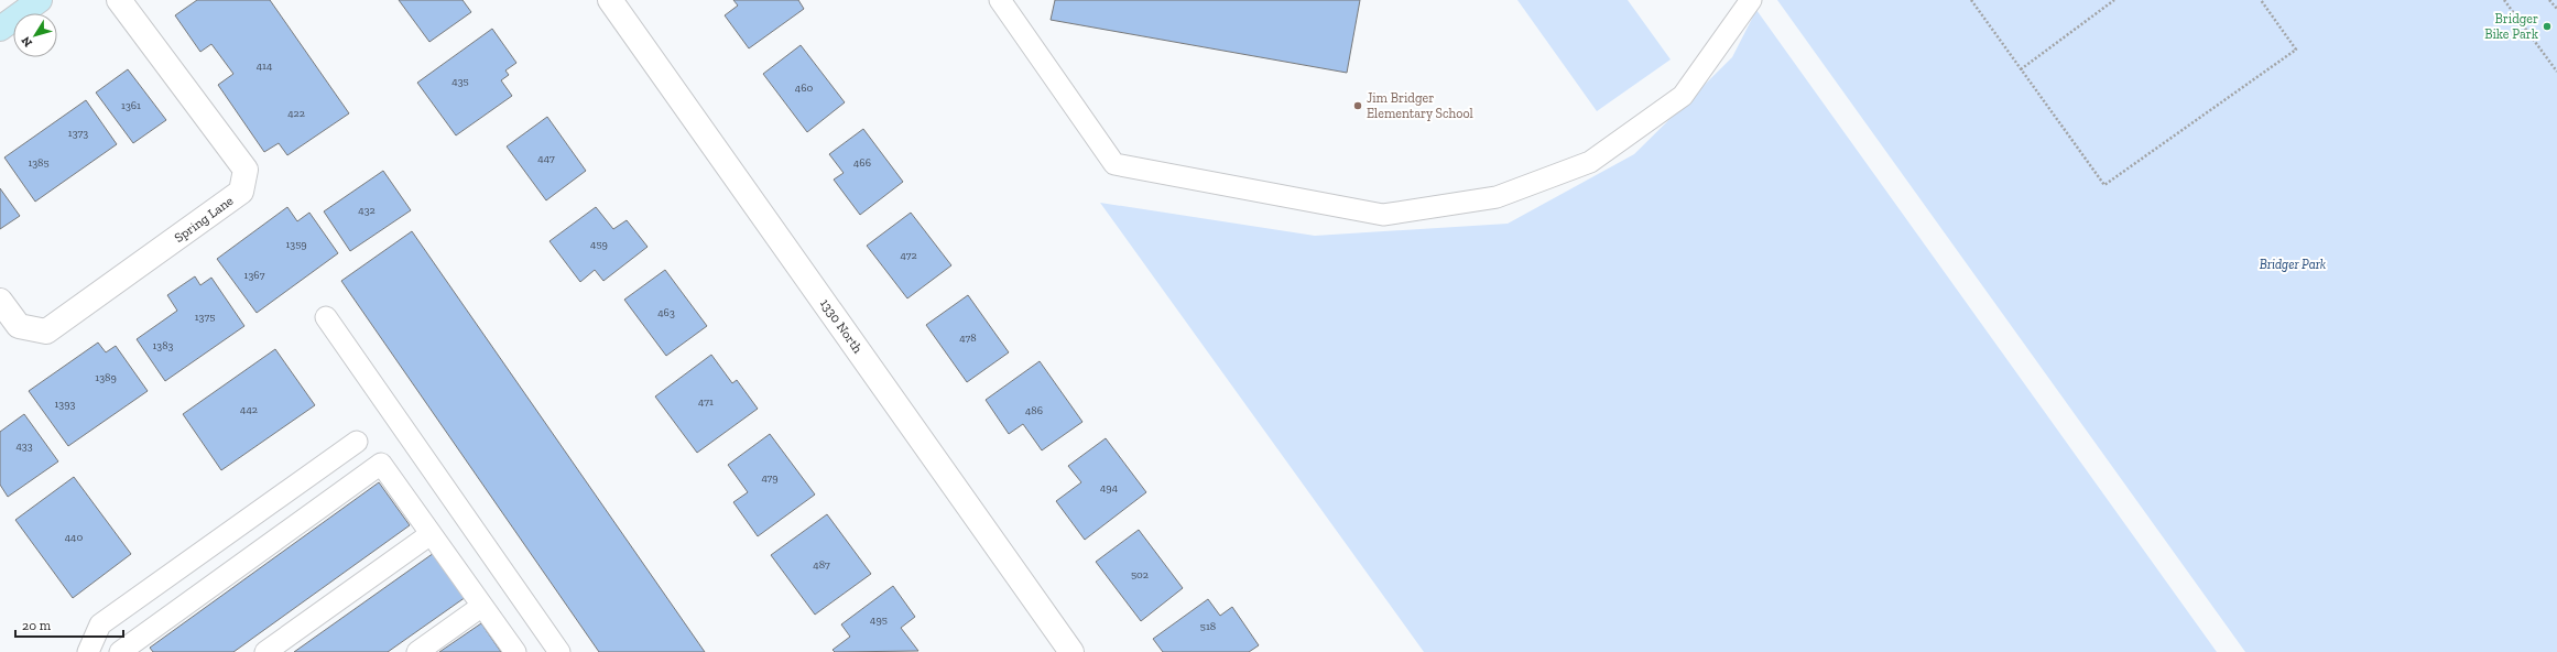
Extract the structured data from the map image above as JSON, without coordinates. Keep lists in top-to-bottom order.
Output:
{
  "streets": {
    "street": ["Spring Lane", "1330 North"]
  },
  "parks": ["Bridger Park"],
  "places": ["Bridger Bike Park", "Jim Bridger Elementary School"],
  "house_numbers": [
    "414",
    "435",
    "460",
    "1361",
    "422",
    "1373",
    "447",
    "1385",
    "466",
    "432",
    "1359",
    "459",
    "472",
    "1367",
    "463",
    "1375",
    "478",
    "1383",
    "1389",
    "471",
    "1393",
    "442",
    "486",
    "433",
    "479",
    "494",
    "440",
    "487",
    "502",
    "495",
    "518"
  ],
  "scale_bar": "20 m",
  "north": "bottom left"
}
